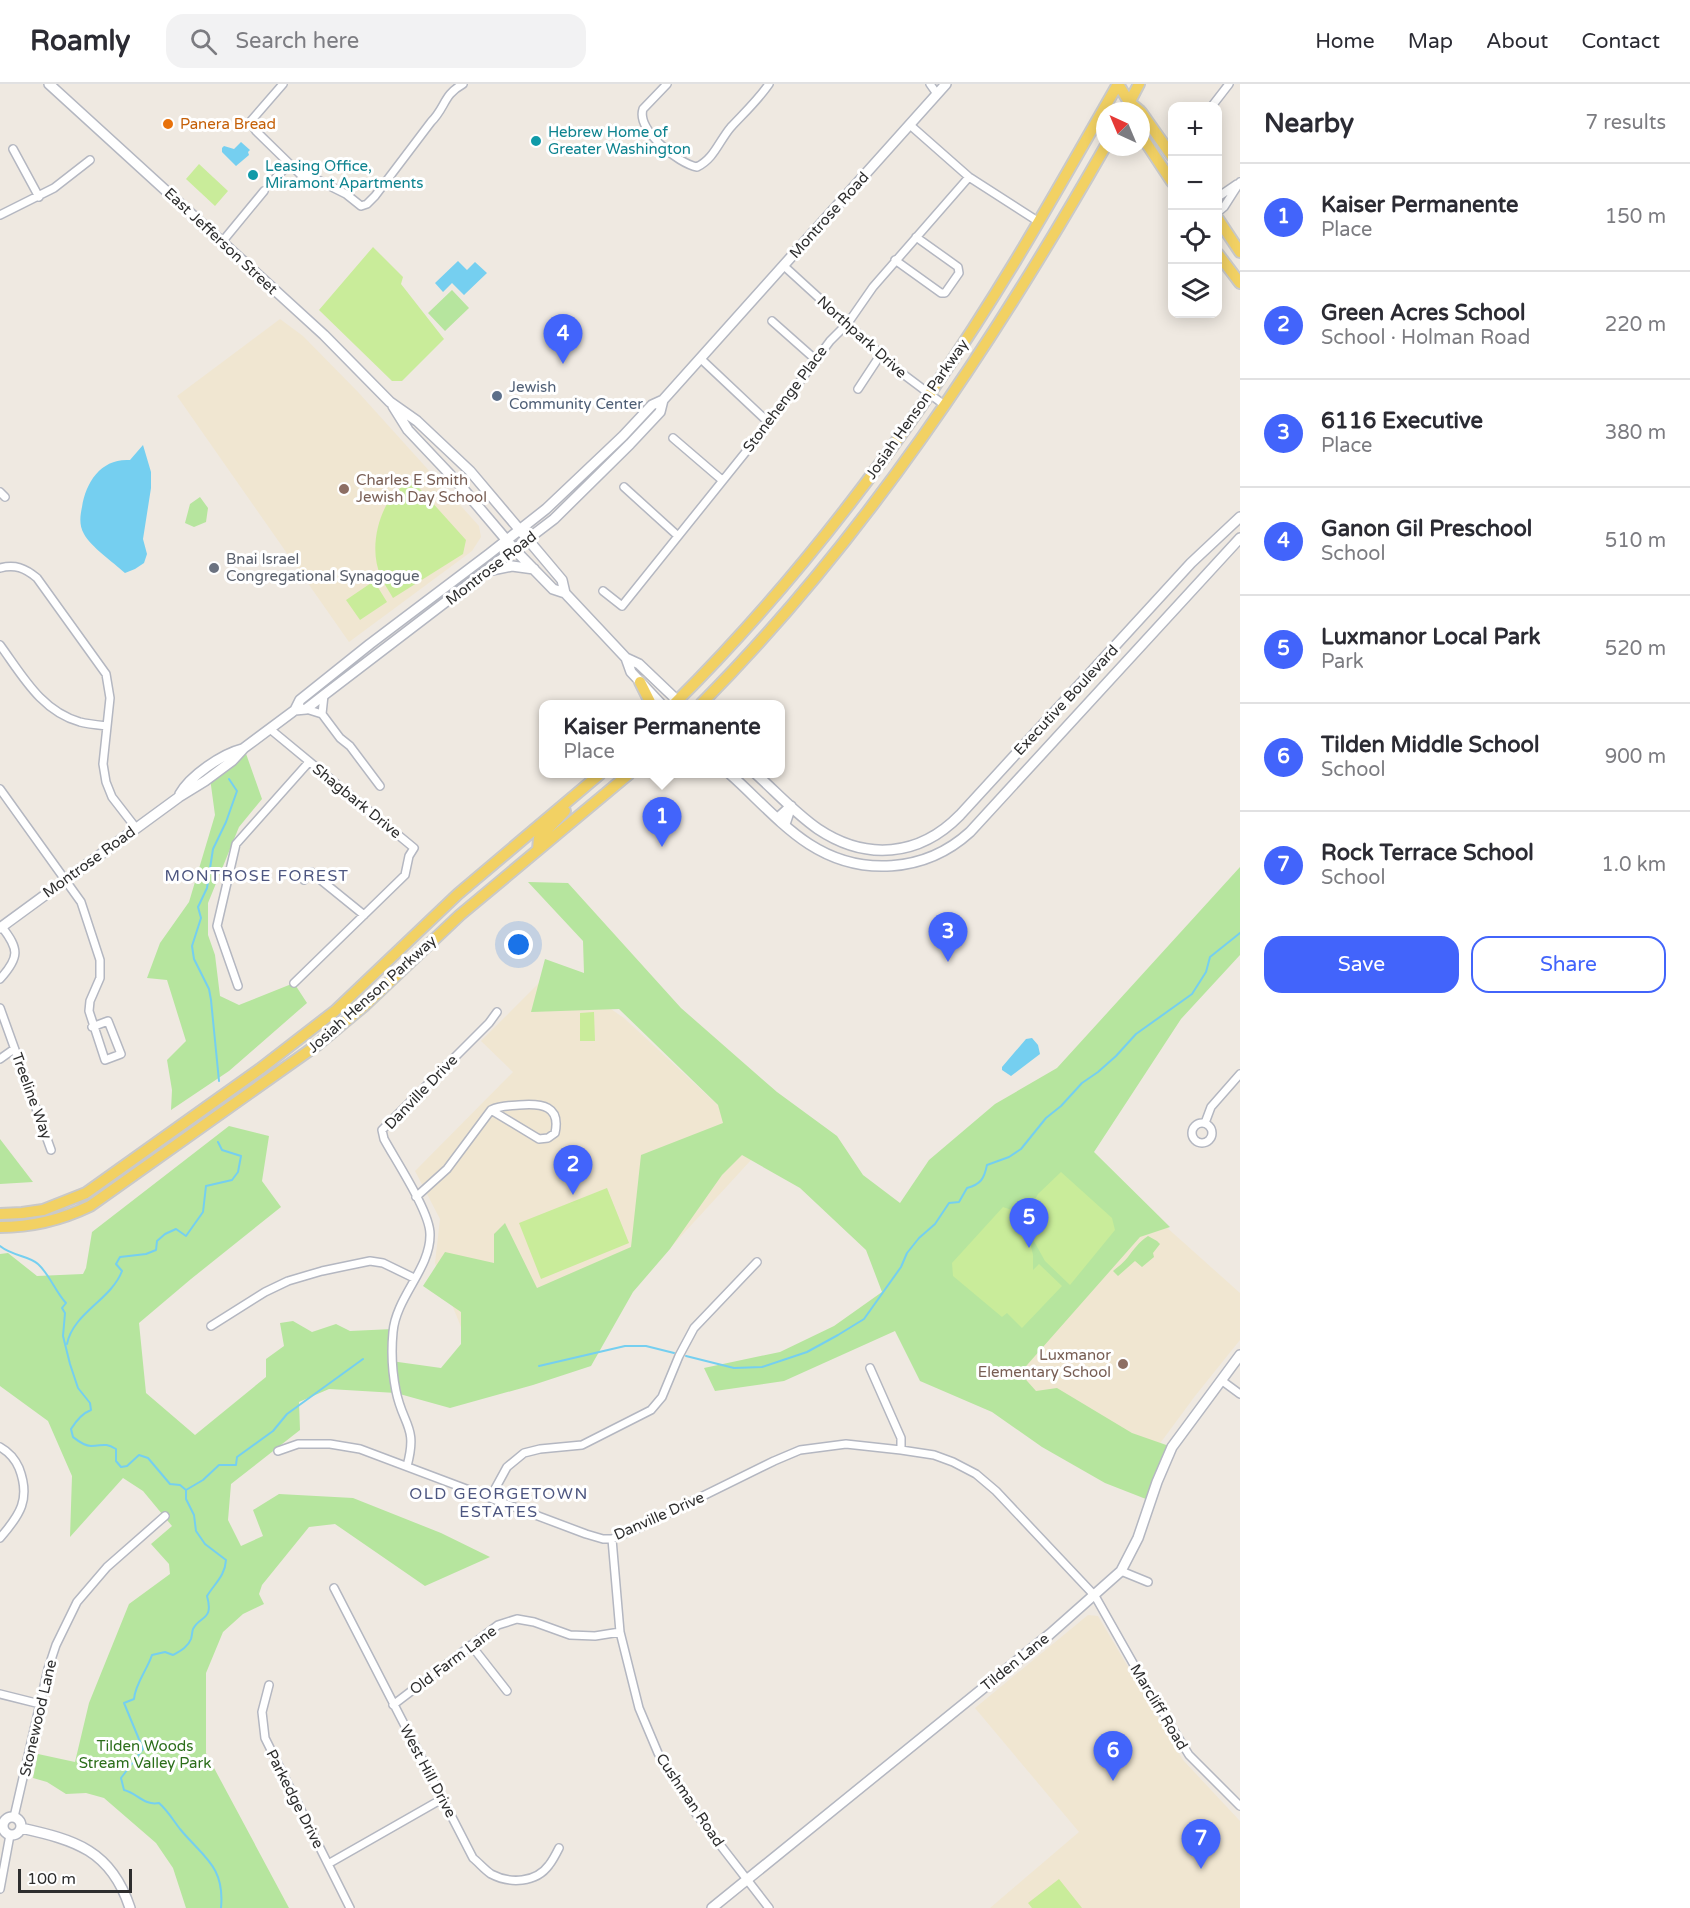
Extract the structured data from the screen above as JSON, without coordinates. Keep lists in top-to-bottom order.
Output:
{
  "streets": {
    "main road": ["Josiah Henson Parkway"],
    "street": [
      "Montrose Road",
      "East Jefferson Street",
      "Northpark Drive",
      "Stonehenge Place",
      "Executive Boulevard",
      "Shagbark Drive",
      "Danville Drive",
      "Treeline Way",
      "Old Farm Lane",
      "Tilden Lane",
      "Marcliff Road",
      "Stonewood Lane",
      "West Hill Drive",
      "Parkedge Drive",
      "Cushman Road"
    ]
  },
  "crossings": [
    ["Montrose Road", "East Jefferson Street"],
    ["Montrose Road", "Northpark Drive"],
    ["Montrose Road", "Shagbark Drive"],
    ["Northpark Drive", "Stonehenge Place"],
    ["Northpark Drive", "Josiah Henson Parkway"],
    ["Danville Drive", "Tilden Lane"],
    ["Danville Drive", "Marcliff Road"],
    ["Danville Drive", "Cushman Road"],
    ["Old Farm Lane", "West Hill Drive"],
    ["Old Farm Lane", "Cushman Road"],
    ["Tilden Lane", "Marcliff Road"],
    ["Tilden Lane", "Cushman Road"]
  ],
  "districts": ["MONTROSE FOREST", "OLD GEORGETOWN ESTATES"],
  "parks": ["Tilden Woods Stream Valley Park"],
  "places": [
    "Panera Bread",
    "Hebrew Home of Greater Washington",
    "Leasing Office, Miramont Apartments",
    "Jewish Community Center",
    "Charles E Smith Jewish Day School",
    "Bnai Israel Congregational Synagogue",
    "Luxmanor Elementary School"
  ],
  "scale_bar": "100 m",
  "north": "top left",
  "page": {
    "header": "Roamly",
    "search": "Search here",
    "nav": [
      "Home",
      "Map",
      "About",
      "Contact"
    ],
    "heading": ["Nearby", "7 results"],
    "map_buttons": ["+", "−"],
    "list": [
      {
        "mark": "1",
        "name": "Kaiser Permanente",
        "note": "Place",
        "value": "150 m"
      },
      {
        "mark": "2",
        "name": "Green Acres School",
        "note": "School · Holman Road",
        "value": "220 m"
      },
      {
        "mark": "3",
        "name": "6116 Executive",
        "note": "Place",
        "value": "380 m"
      },
      {
        "mark": "4",
        "name": "Ganon Gil Preschool",
        "note": "School",
        "value": "510 m"
      },
      {
        "mark": "5",
        "name": "Luxmanor Local Park",
        "note": "Park",
        "value": "520 m"
      },
      {
        "mark": "6",
        "name": "Tilden Middle School",
        "note": "School",
        "value": "900 m"
      },
      {
        "mark": "7",
        "name": "Rock Terrace School",
        "note": "School",
        "value": "1.0 km"
      }
    ],
    "pins": [
      "4",
      "1",
      "3",
      "2",
      "5",
      "6",
      "7"
    ],
    "popup": ["Kaiser Permanente", "Place"],
    "buttons": ["Save", "Share"],
    "scale": "100 m"
  }
}
